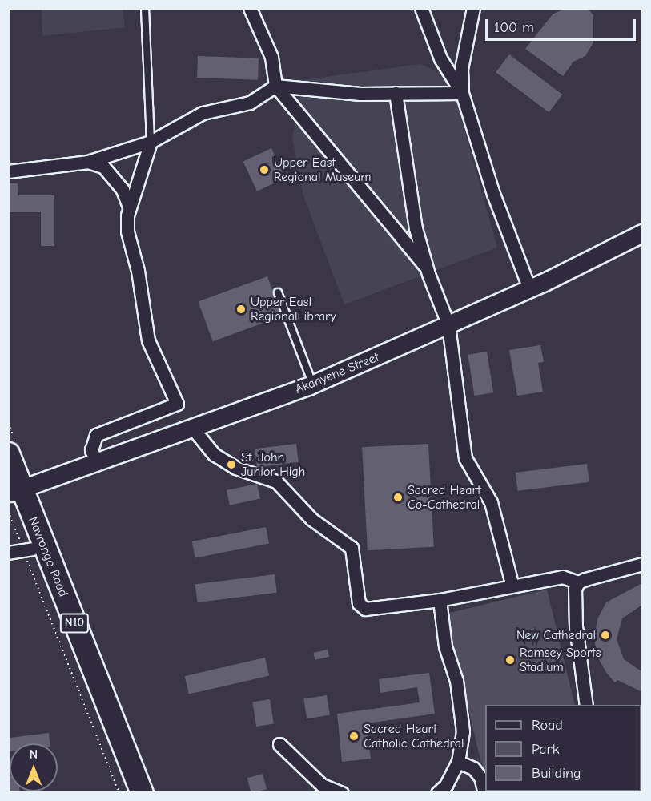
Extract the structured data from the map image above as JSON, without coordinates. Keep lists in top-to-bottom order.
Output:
{
  "streets": {
    "highway": ["Navrongo Road", "N10"],
    "street": ["Akanyene Street"]
  },
  "crossings": [
    ["Akanyene Street", "Navrongo Road"]
  ],
  "places": [
    "Upper East Regional Museum",
    "Upper East RegionalLibrary",
    "St. John Junior High",
    "Sacred Heart Co-Cathedral",
    "New Cathedral",
    "Ramsey Sports Stadium",
    "Sacred Heart Catholic Cathedral"
  ],
  "legend": ["Road", "Park", "Building"],
  "scale_bar": "100 m",
  "north": "top"
}
